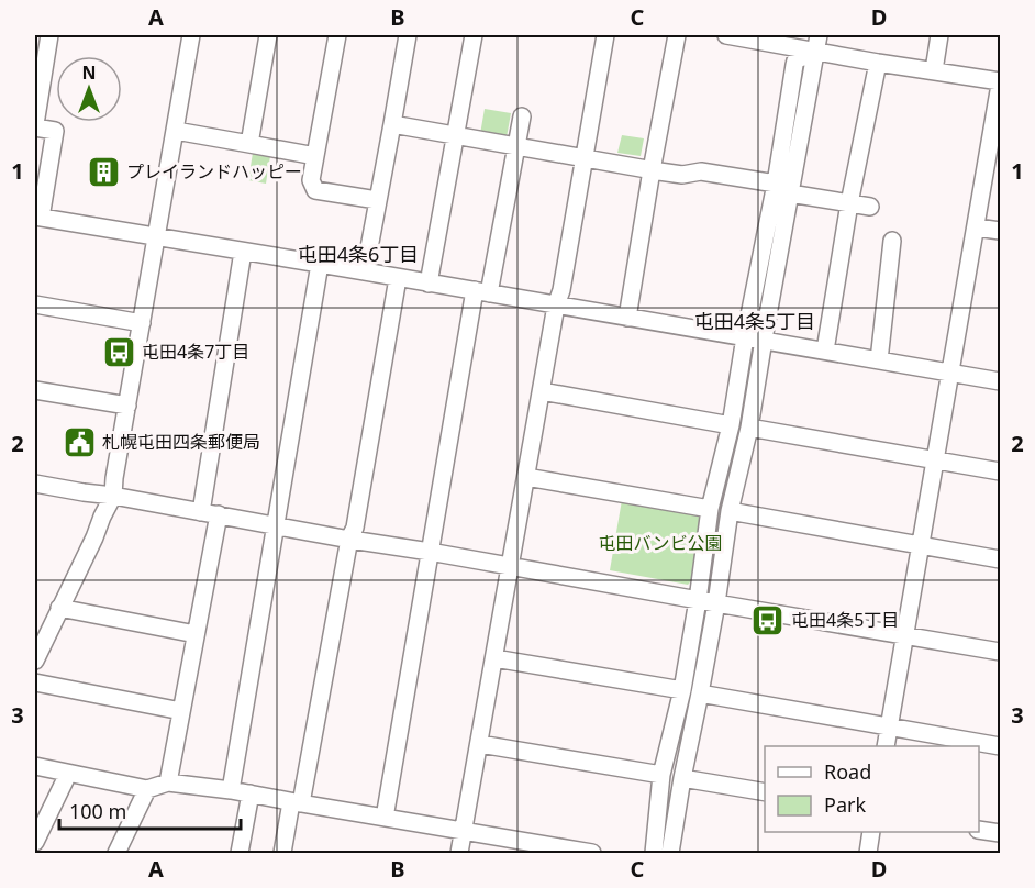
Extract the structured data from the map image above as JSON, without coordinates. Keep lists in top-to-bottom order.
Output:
{
  "districts": ["屯田4条6丁目", "屯田4条5丁目"],
  "parks": ["屯田バンビ公園"],
  "places": {
    "building": ["プレイランドハッピー"],
    "bus stop": ["屯田4条7丁目", "屯田4条5丁目"],
    "public building": ["札幌屯田四条郵便局"]
  },
  "legend": ["Road", "Park"],
  "scale_bar": "100 m",
  "north": "top",
  "grid": {
    "columns": [
      "A",
      "B",
      "C",
      "D"
    ],
    "rows": ["1", "2", "3"]
  }
}
